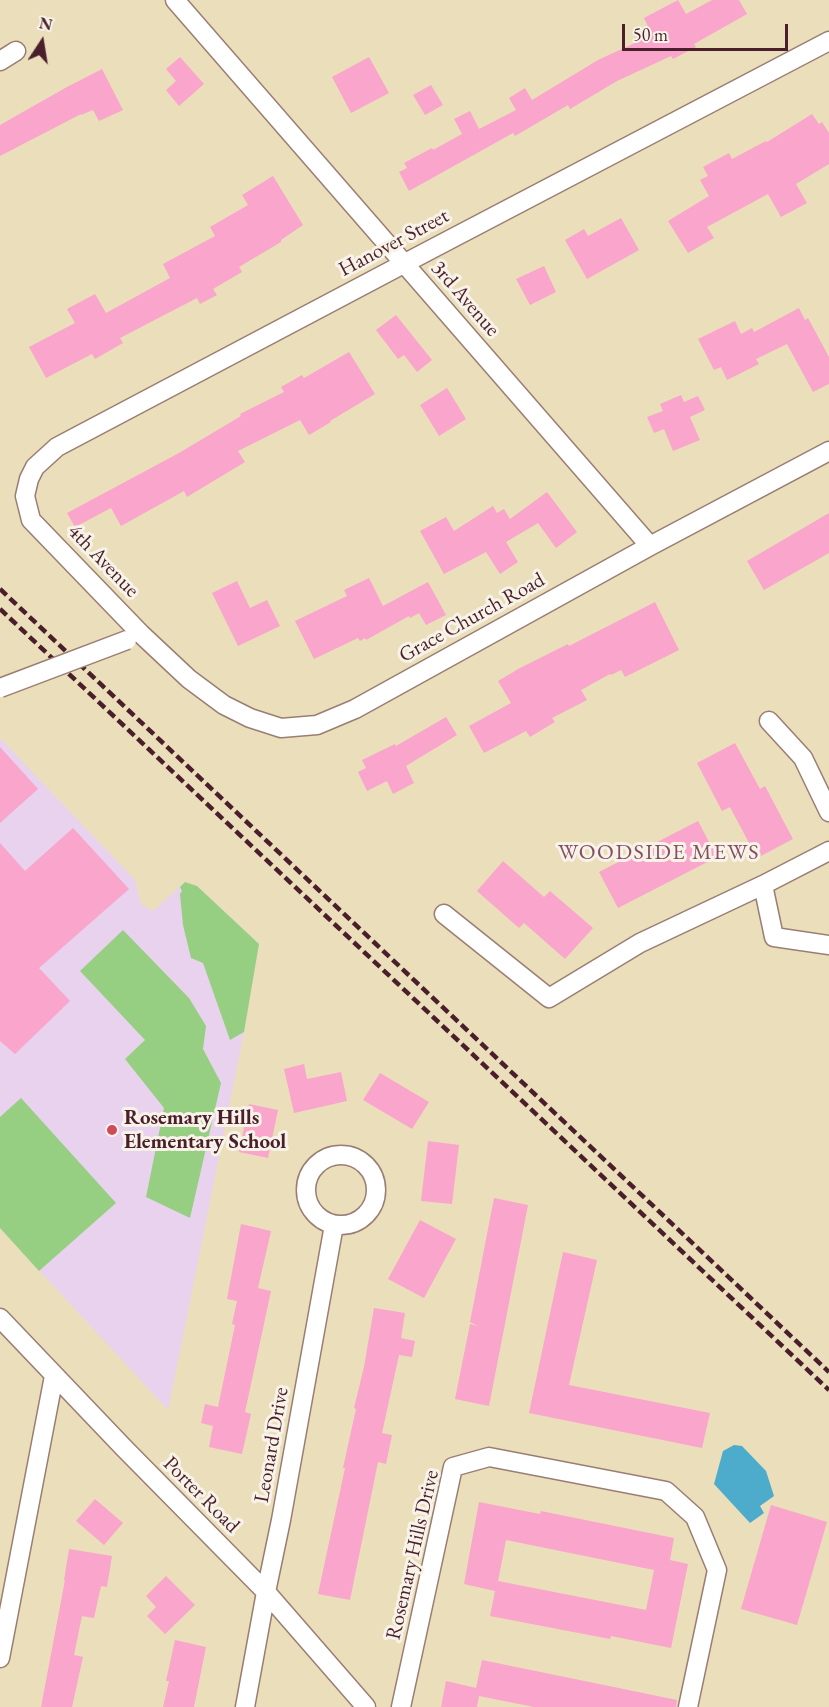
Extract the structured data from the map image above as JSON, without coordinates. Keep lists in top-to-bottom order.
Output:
{
  "streets": {
    "street": [
      "Hanover Street",
      "3rd Avenue",
      "4th Avenue",
      "Grace Church Road",
      "Leonard Drive",
      "Porter Road",
      "Rosemary Hills Drive"
    ]
  },
  "crossings": [
    ["Hanover Street", "3rd Avenue"],
    ["Hanover Street", "4th Avenue"],
    ["3rd Avenue", "Grace Church Road"],
    ["4th Avenue", "Grace Church Road"],
    ["Leonard Drive", "Porter Road"]
  ],
  "districts": ["WOODSIDE MEWS"],
  "places": ["Rosemary Hills Elementary School"],
  "scale_bar": "50 m",
  "north": "top"
}
